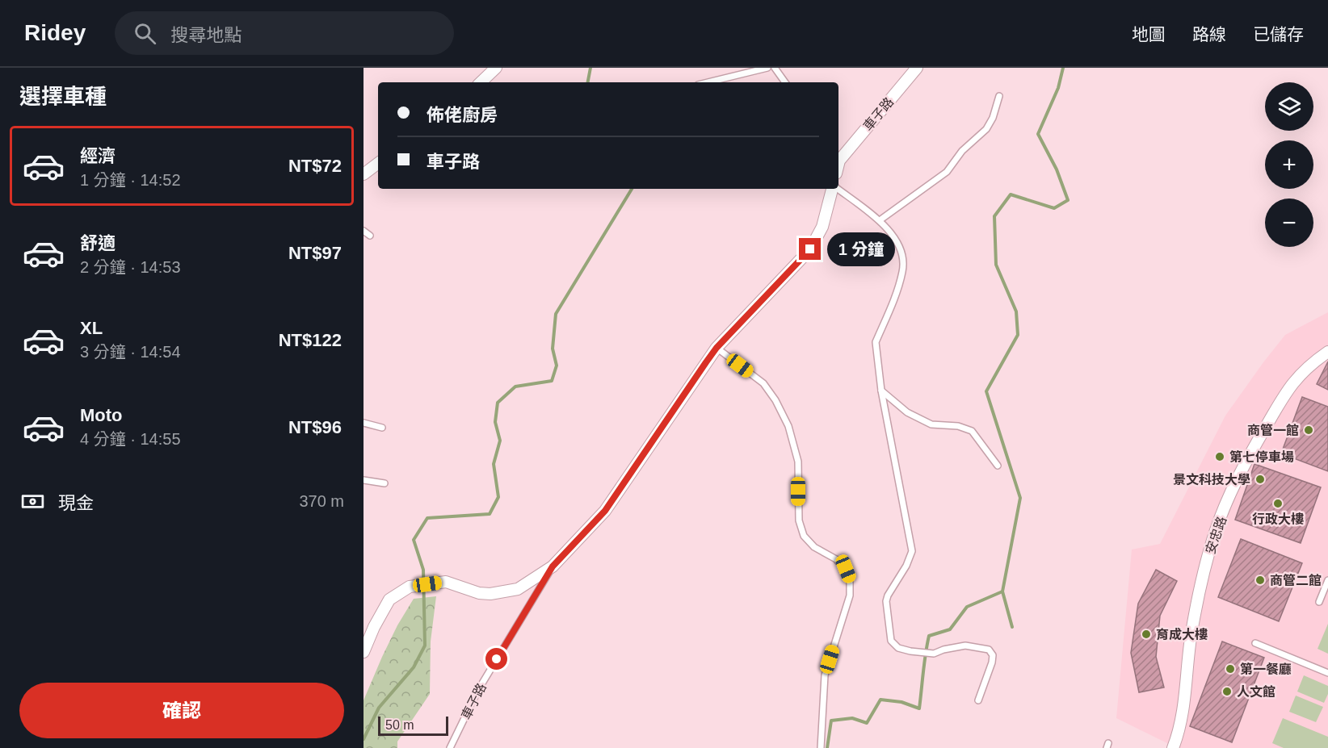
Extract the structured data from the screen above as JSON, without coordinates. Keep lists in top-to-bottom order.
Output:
{
  "streets": {
    "street": ["車子路", "安忠路"]
  },
  "places": [
    "商管一館",
    "第七停車場",
    "景文科技大學",
    "行政大樓",
    "商管二館",
    "育成大樓",
    "第一餐廳",
    "人文館"
  ],
  "scale_bar": "50 m",
  "page": {
    "header": "Ridey",
    "search": "搜尋地點",
    "nav": ["地圖", "路線", "已儲存"],
    "heading": "選擇車種",
    "map_buttons": ["+", "−"],
    "banner": ["佈佬廚房", "車子路"],
    "list": [
      {
        "name": "經濟",
        "note": "1 分鐘 · 14:52",
        "value": "NT$72"
      },
      {
        "name": "舒適",
        "note": "2 分鐘 · 14:53",
        "value": "NT$97"
      },
      {
        "name": "XL",
        "note": "3 分鐘 · 14:54",
        "value": "NT$122"
      },
      {
        "name": "Moto",
        "note": "4 分鐘 · 14:55",
        "value": "NT$96"
      }
    ],
    "bubble": "1 分鐘",
    "pay": ["現金", "370 m"],
    "buttons": "確認",
    "scale": "50 m"
  }
}
